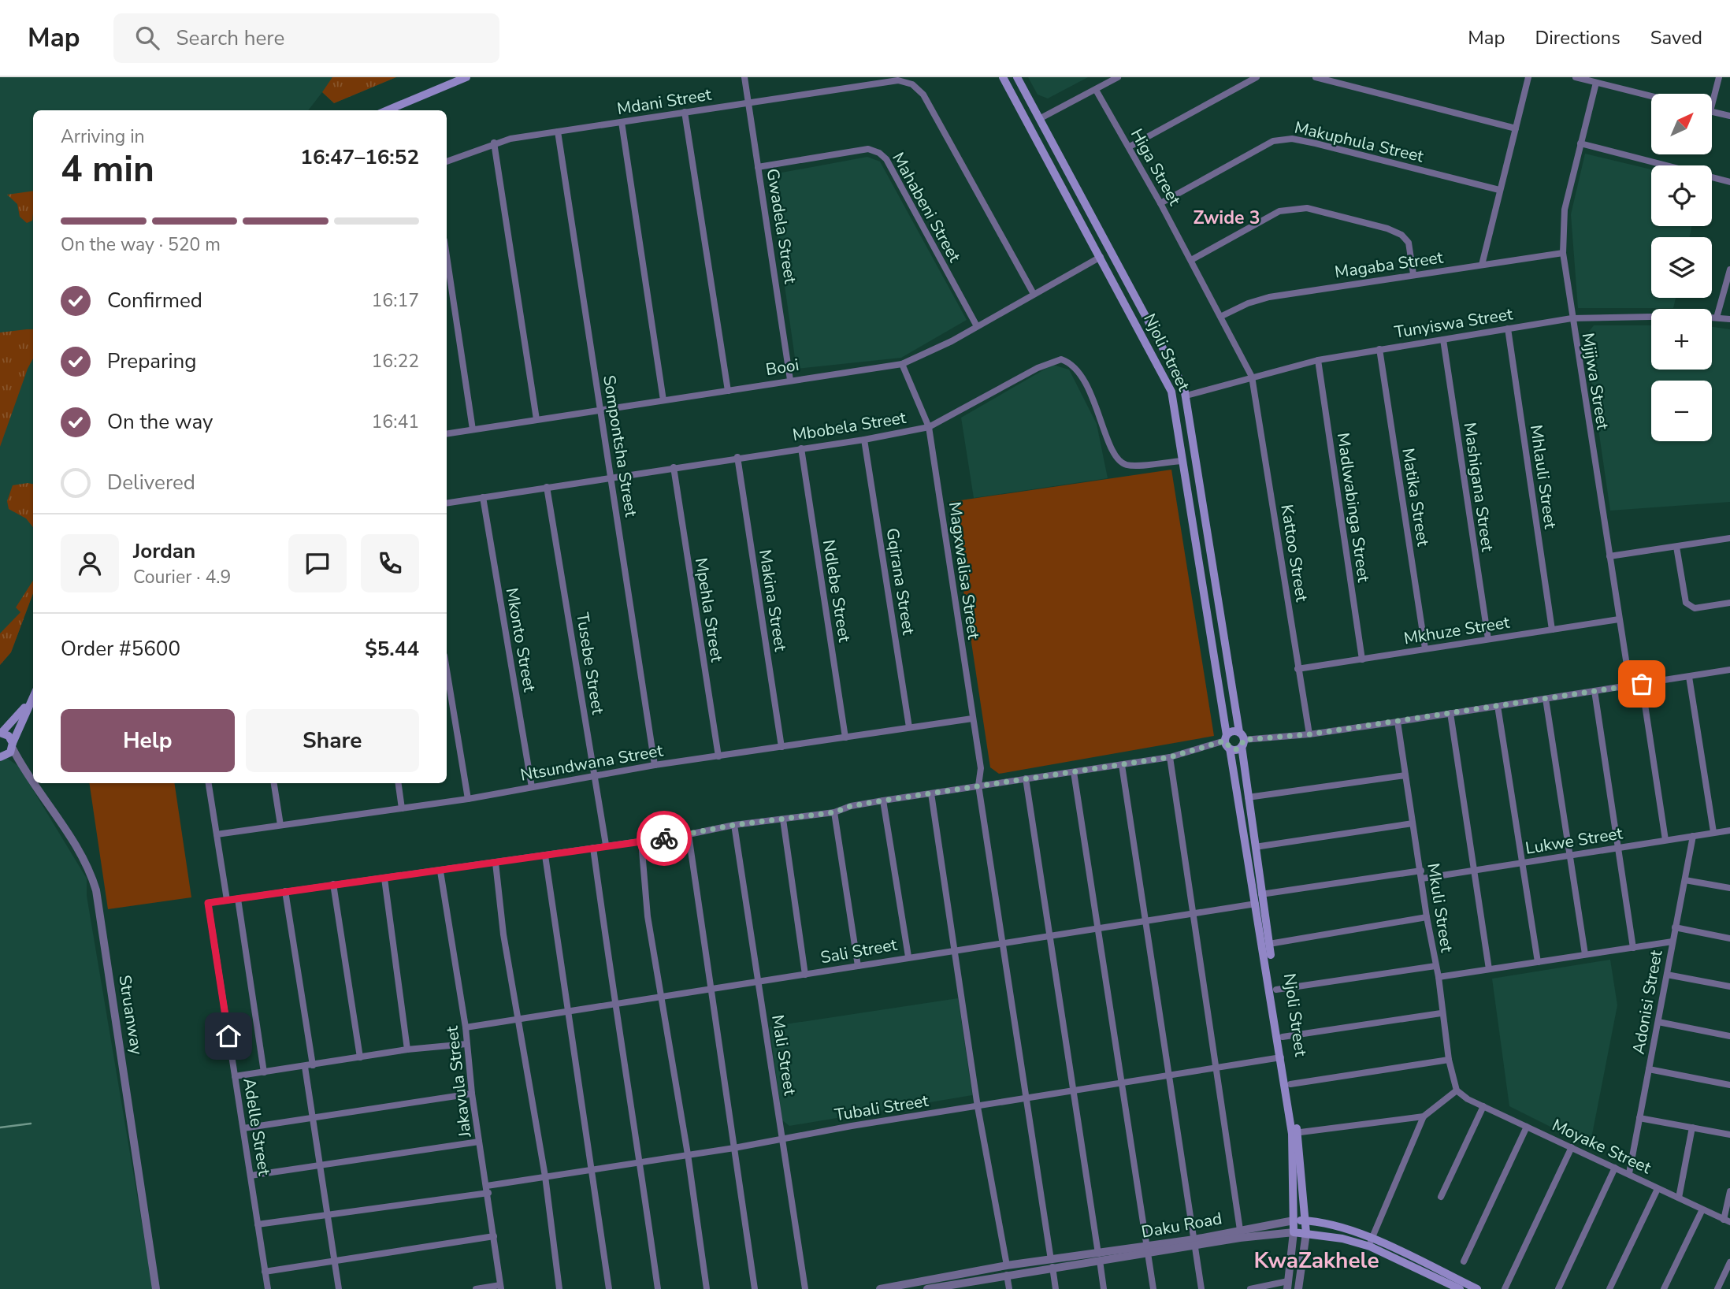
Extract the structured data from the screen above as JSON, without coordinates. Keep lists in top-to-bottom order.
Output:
{
  "streets": {
    "main road": ["Njoli Street", "Daku Road"],
    "street": [
      "Mdani Street",
      "Makuphula Street",
      "Higa Street",
      "Mahabeni Street",
      "Gwadela Street",
      "Magaba Street",
      "Tunyiswa Street",
      "Booi",
      "Mjijwa Street",
      "Mbobela Street",
      "Sompontsha Street",
      "Mhlauli Street",
      "Mashigana Street",
      "Matika Street",
      "Madlwabinga Street",
      "Kattoo Street",
      "Magxwalisa Street",
      "Gqirana Street",
      "Ndlebe Street",
      "Makina Street",
      "Mpehla Street",
      "Mkhuze Street",
      "Mkonto Street",
      "Tusebe Street",
      "Ntsundwana Street",
      "Lukwe Street",
      "Mkuli Street",
      "Sali Street",
      "Adonisi Street",
      "Struanway",
      "Mali Street",
      "Jakavula Street",
      "Tubali Street",
      "Adelle Street",
      "Moyake Street"
    ]
  },
  "crossings": [
    ["Mdani Street", "Gwadela Street"],
    ["Mdani Street", "Booi"],
    ["Mdani Street", "Sompontsha Street"],
    ["Makuphula Street", "Higa Street"],
    ["Higa Street", "Magaba Street"],
    ["Higa Street", "Tunyiswa Street"],
    ["Higa Street", "Kattoo Street"],
    ["Mahabeni Street", "Gwadela Street"],
    ["Mahabeni Street", "Booi"],
    ["Gwadela Street", "Booi"],
    ["Magaba Street", "Mjijwa Street"],
    ["Tunyiswa Street", "Njoli Street"],
    ["Tunyiswa Street", "Mjijwa Street"],
    ["Tunyiswa Street", "Mhlauli Street"],
    ["Tunyiswa Street", "Mashigana Street"],
    ["Tunyiswa Street", "Matika Street"],
    ["Tunyiswa Street", "Madlwabinga Street"],
    ["Tunyiswa Street", "Kattoo Street"],
    ["Njoli Street", "Booi"],
    ["Njoli Street", "Mbobela Street"],
    ["Njoli Street", "Sali Street"],
    ["Njoli Street", "Tubali Street"],
    ["Njoli Street", "Daku Road"],
    ["Booi", "Sompontsha Street"],
    ["Booi", "Magxwalisa Street"],
    ["Mjijwa Street", "Mkhuze Street"],
    ["Mbobela Street", "Sompontsha Street"],
    ["Mbobela Street", "Magxwalisa Street"],
    ["Mbobela Street", "Gqirana Street"],
    ["Mbobela Street", "Ndlebe Street"],
    ["Mbobela Street", "Makina Street"],
    ["Mbobela Street", "Mpehla Street"],
    ["Mbobela Street", "Mkonto Street"],
    ["Mbobela Street", "Tusebe Street"],
    ["Sompontsha Street", "Ntsundwana Street"],
    ["Mhlauli Street", "Mkhuze Street"],
    ["Mashigana Street", "Mkhuze Street"],
    ["Matika Street", "Mkhuze Street"],
    ["Madlwabinga Street", "Mkhuze Street"],
    ["Kattoo Street", "Mkhuze Street"],
    ["Magxwalisa Street", "Ntsundwana Street"],
    ["Magxwalisa Street", "Sali Street"],
    ["Magxwalisa Street", "Tubali Street"],
    ["Magxwalisa Street", "Daku Road"],
    ["Gqirana Street", "Ntsundwana Street"],
    ["Ndlebe Street", "Ntsundwana Street"],
    ["Makina Street", "Ntsundwana Street"],
    ["Mpehla Street", "Ntsundwana Street"],
    ["Mkonto Street", "Ntsundwana Street"],
    ["Tusebe Street", "Ntsundwana Street"],
    ["Lukwe Street", "Mkuli Street"],
    ["Lukwe Street", "Adonisi Street"],
    ["Mkuli Street", "Moyake Street"],
    ["Sali Street", "Mali Street"],
    ["Sali Street", "Jakavula Street"],
    ["Adonisi Street", "Moyake Street"],
    ["Mali Street", "Tubali Street"],
    ["Jakavula Street", "Tubali Street"],
    ["Tubali Street", "Adelle Street"]
  ],
  "districts": ["Zwide 3", "KwaZakhele"],
  "north": "top right",
  "page": {
    "header": "Map",
    "search": "Search here",
    "nav": ["Map", "Directions", "Saved"],
    "map_buttons": ["+", "−"],
    "heading": ["4 min", "Arriving in", "16:47–16:52"],
    "panel": [
      "Jordan",
      "Courier · 4.9",
      "Order #5600",
      "$5.44"
    ],
    "bar": "On the way · 520 m",
    "list": [
      ["Confirmed", "16:17"],
      ["Preparing", "16:22"],
      ["On the way", "16:41"],
      "Delivered"
    ],
    "buttons": ["Help", "Share"]
  }
}
